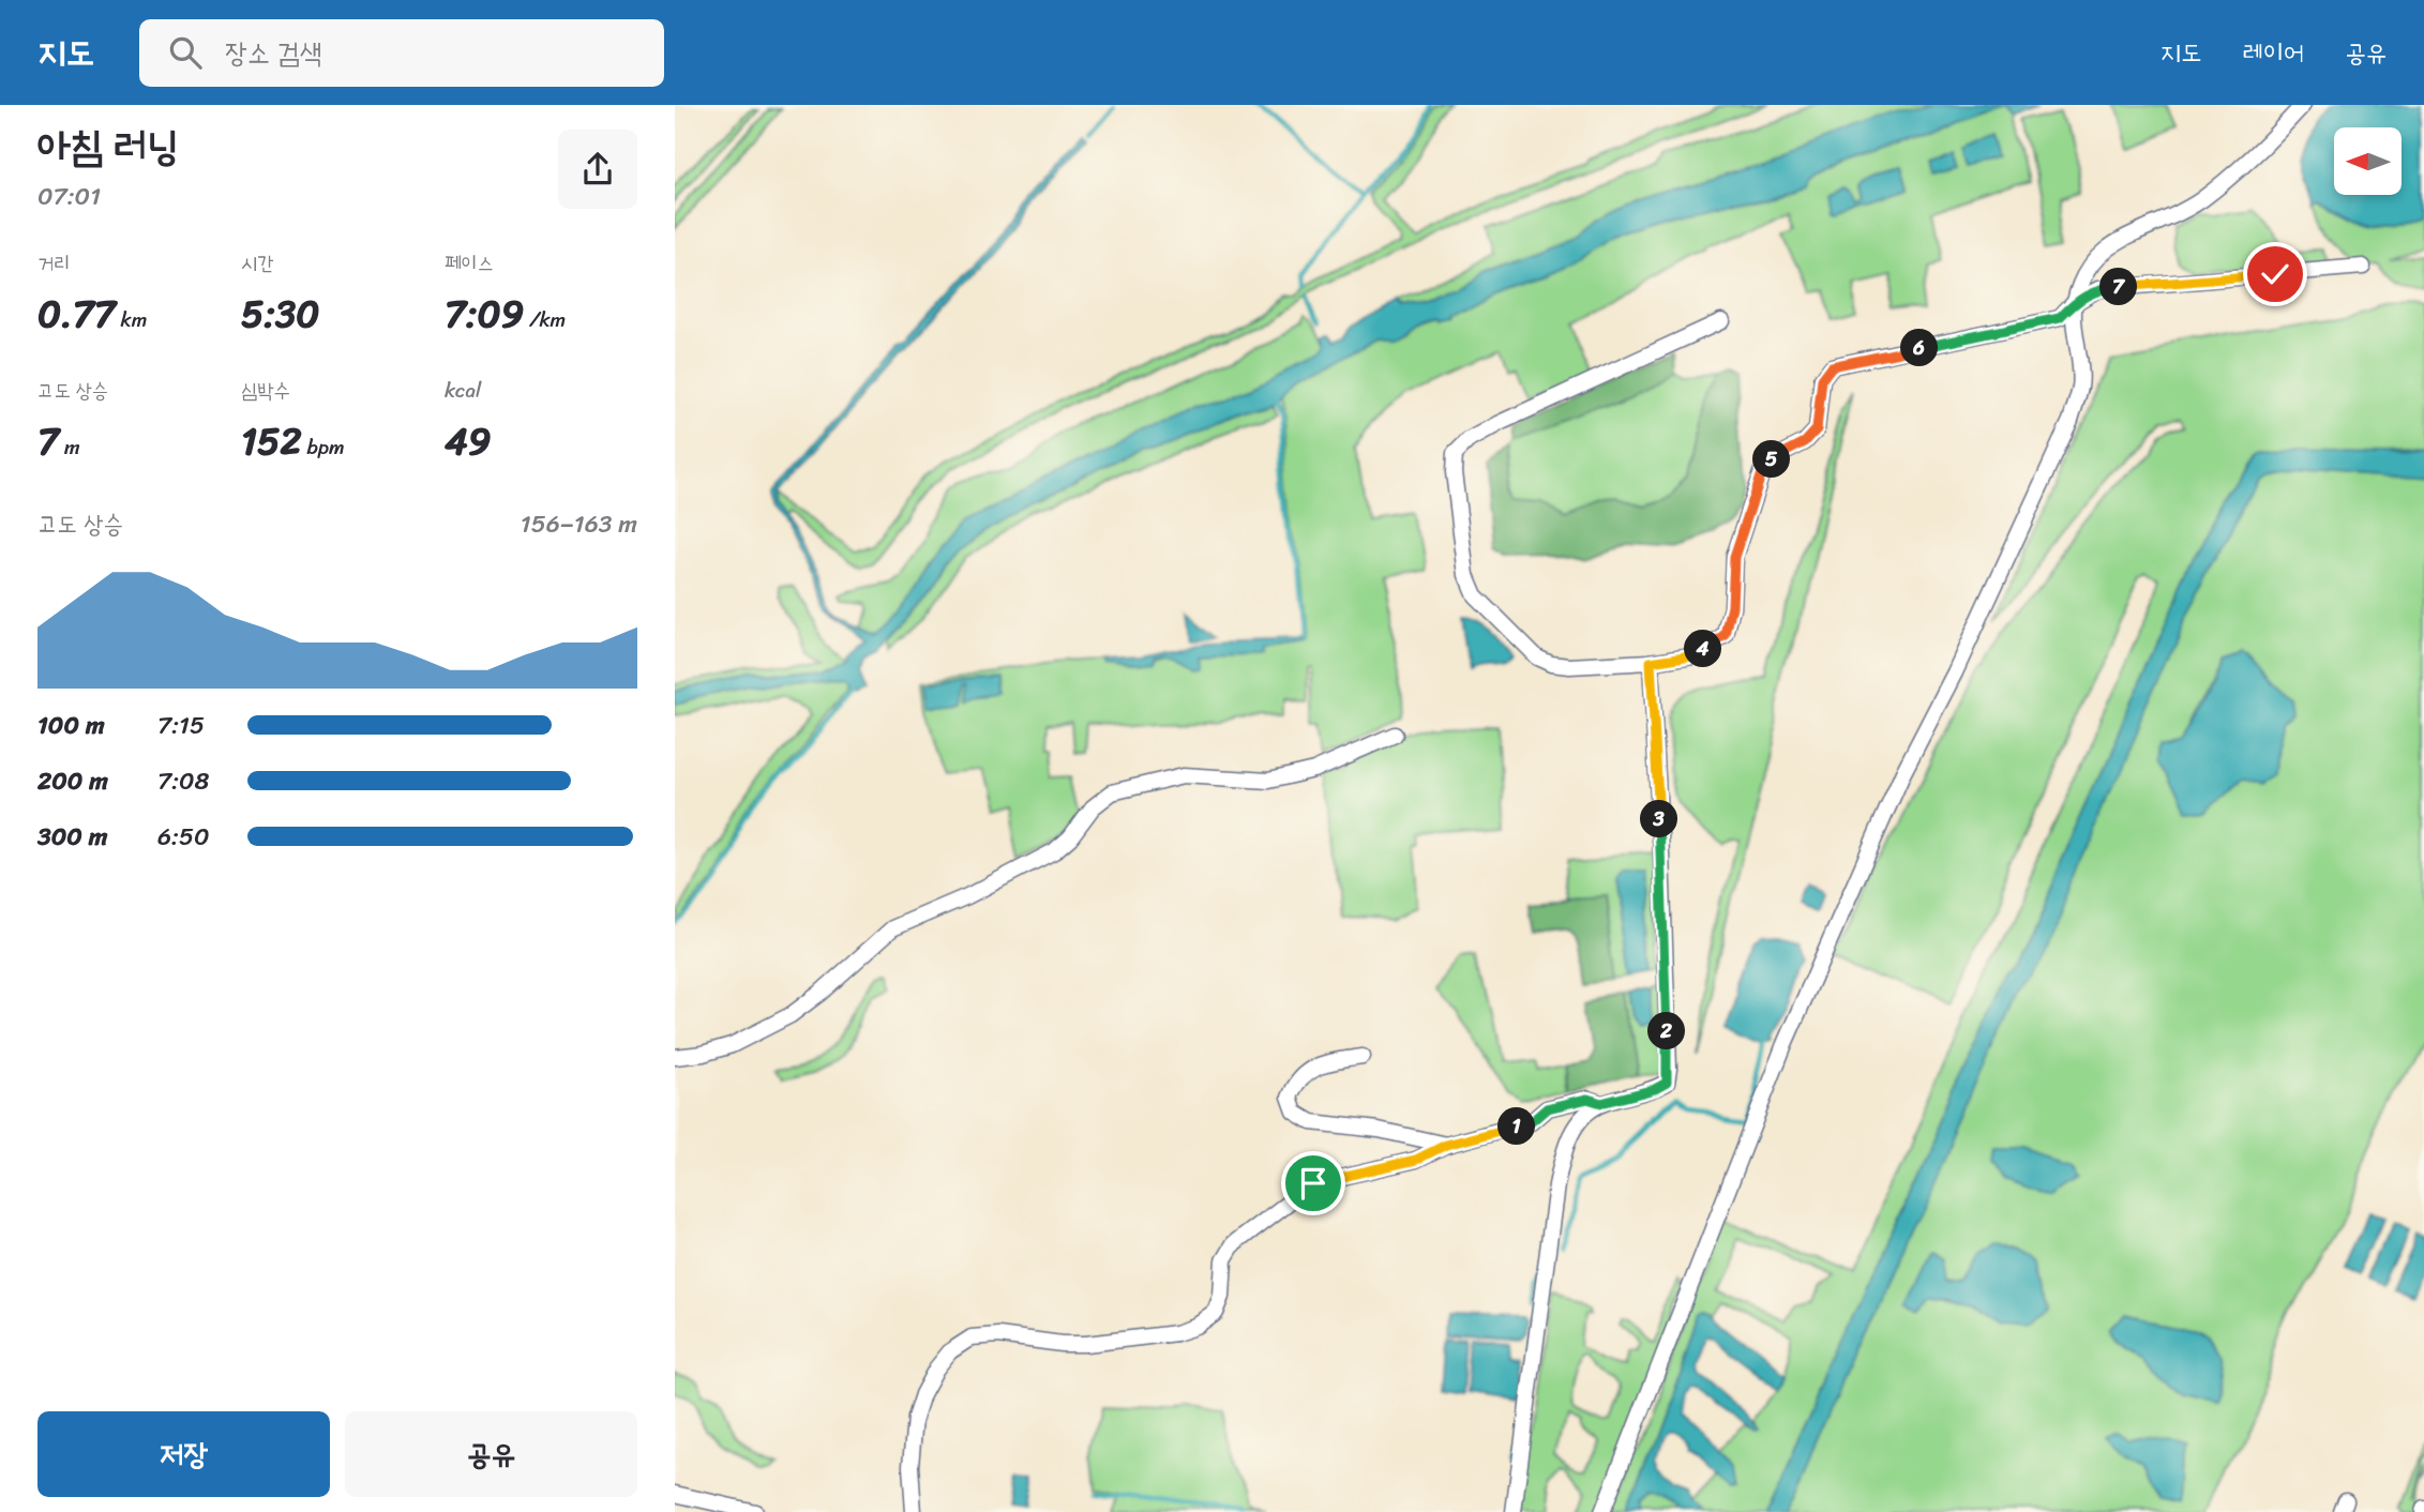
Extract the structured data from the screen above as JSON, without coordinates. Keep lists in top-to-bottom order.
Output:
{
  "north": "left",
  "page": {
    "header": "지도",
    "search": "장소 검색",
    "nav": ["지도", "레이어", "공유"],
    "heading": ["아침 러닝", "07:01"],
    "stats": [
      ["거리", "0.77 km"],
      ["시간", "5:30"],
      ["페이스", "7:09 /km"],
      ["고도 상승", "7 m"],
      ["심박수", "152 bpm"],
      ["kcal", "49"]
    ],
    "pins": [
      "7",
      "6",
      "5",
      "4",
      "3",
      "2",
      "1"
    ],
    "chart": ["고도 상승", "156–163 m"],
    "list": [
      {
        "name": "100 m",
        "note": "7:15"
      },
      {
        "name": "200 m",
        "note": "7:08"
      },
      {
        "name": "300 m",
        "note": "6:50"
      }
    ],
    "buttons": ["저장", "공유"]
  }
}
